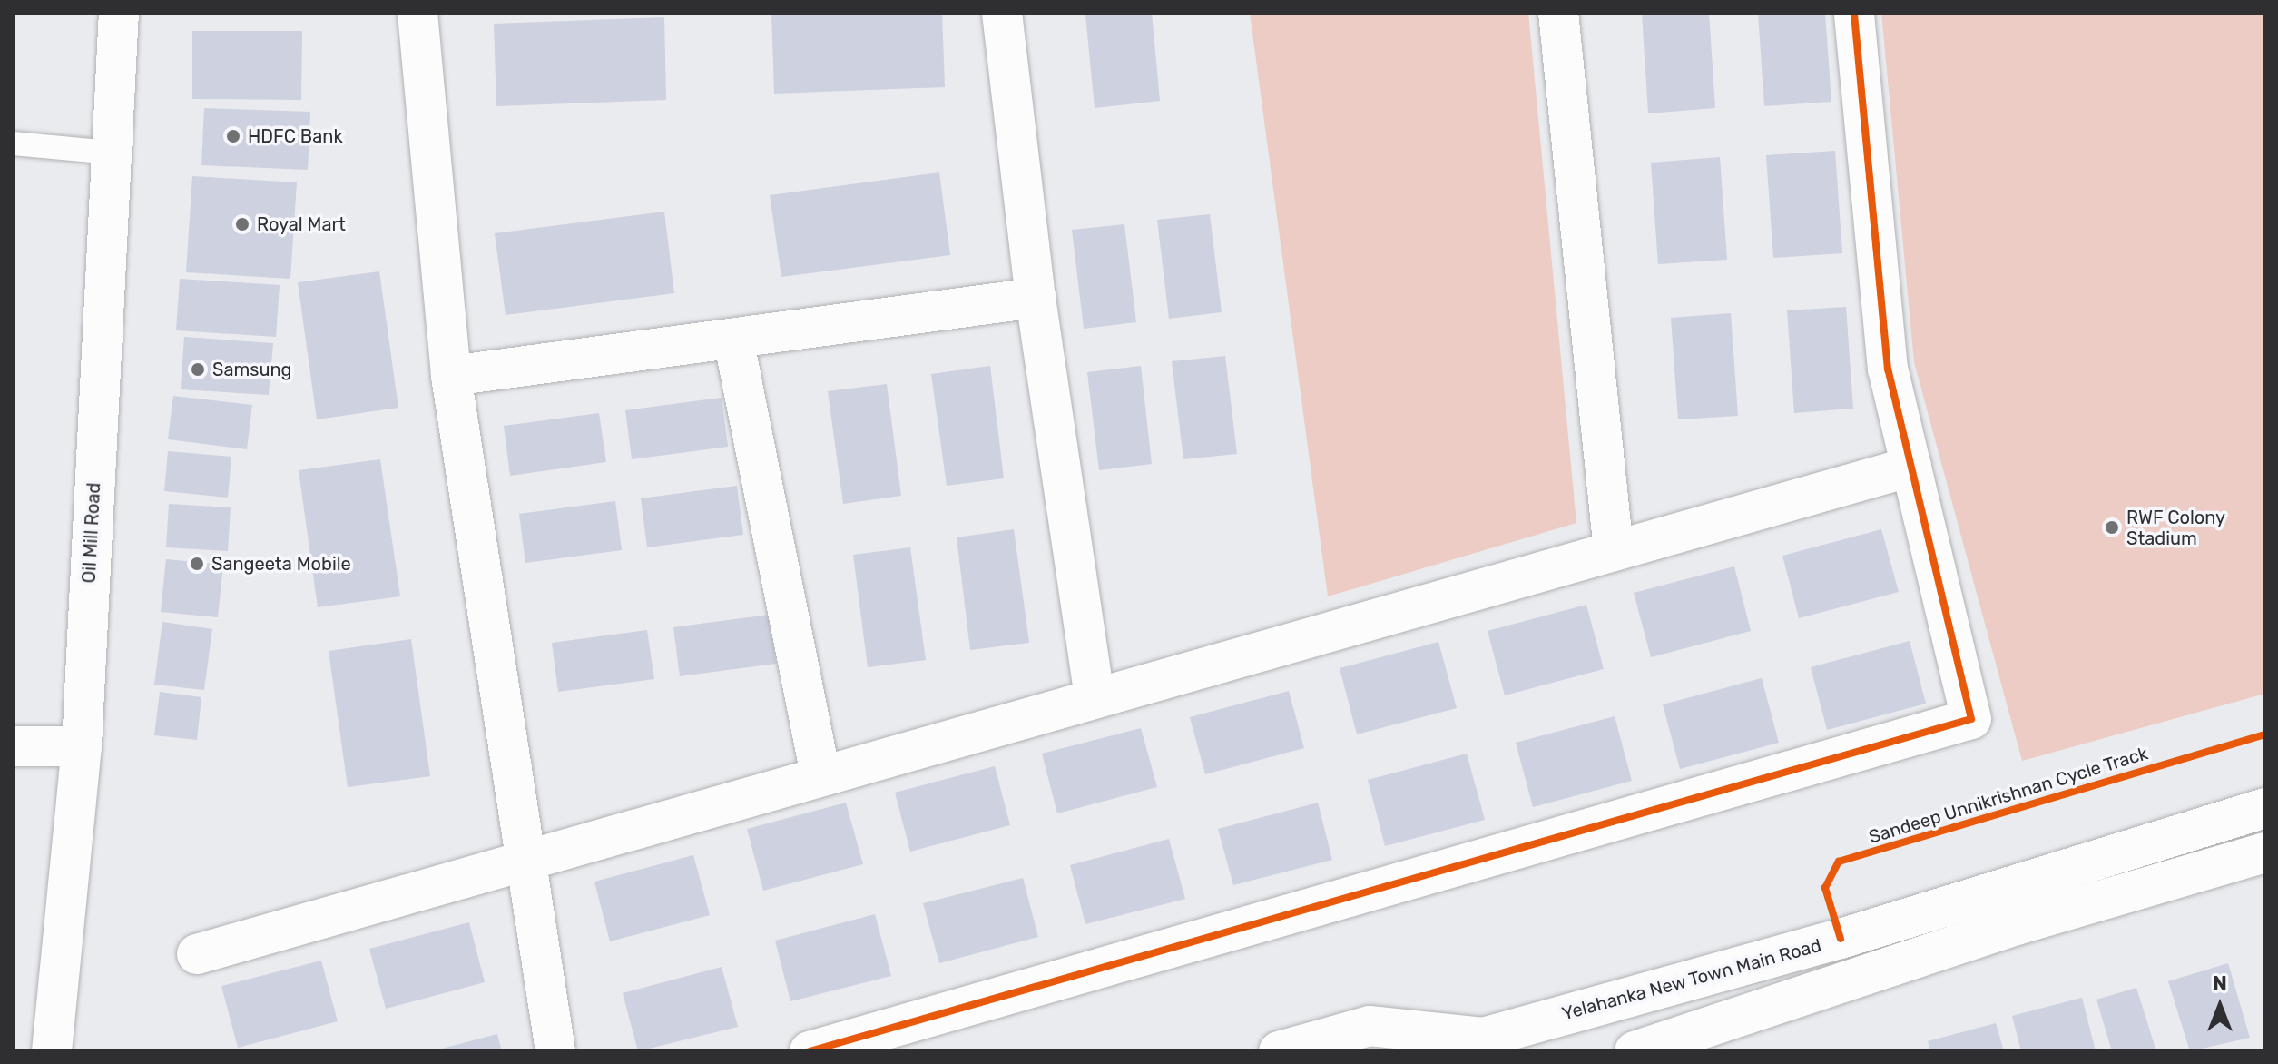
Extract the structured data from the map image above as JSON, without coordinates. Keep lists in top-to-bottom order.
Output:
{
  "streets": {
    "street": ["Oil Mill Road", "Yelahanka New Town Main Road"],
    "cycle path": ["Sandeep Unnikrishnan Cycle Track"]
  },
  "places": [
    "HDFC Bank",
    "Royal Mart",
    "Samsung",
    "RWF Colony Stadium",
    "Sangeeta Mobile"
  ],
  "north": "top"
}
